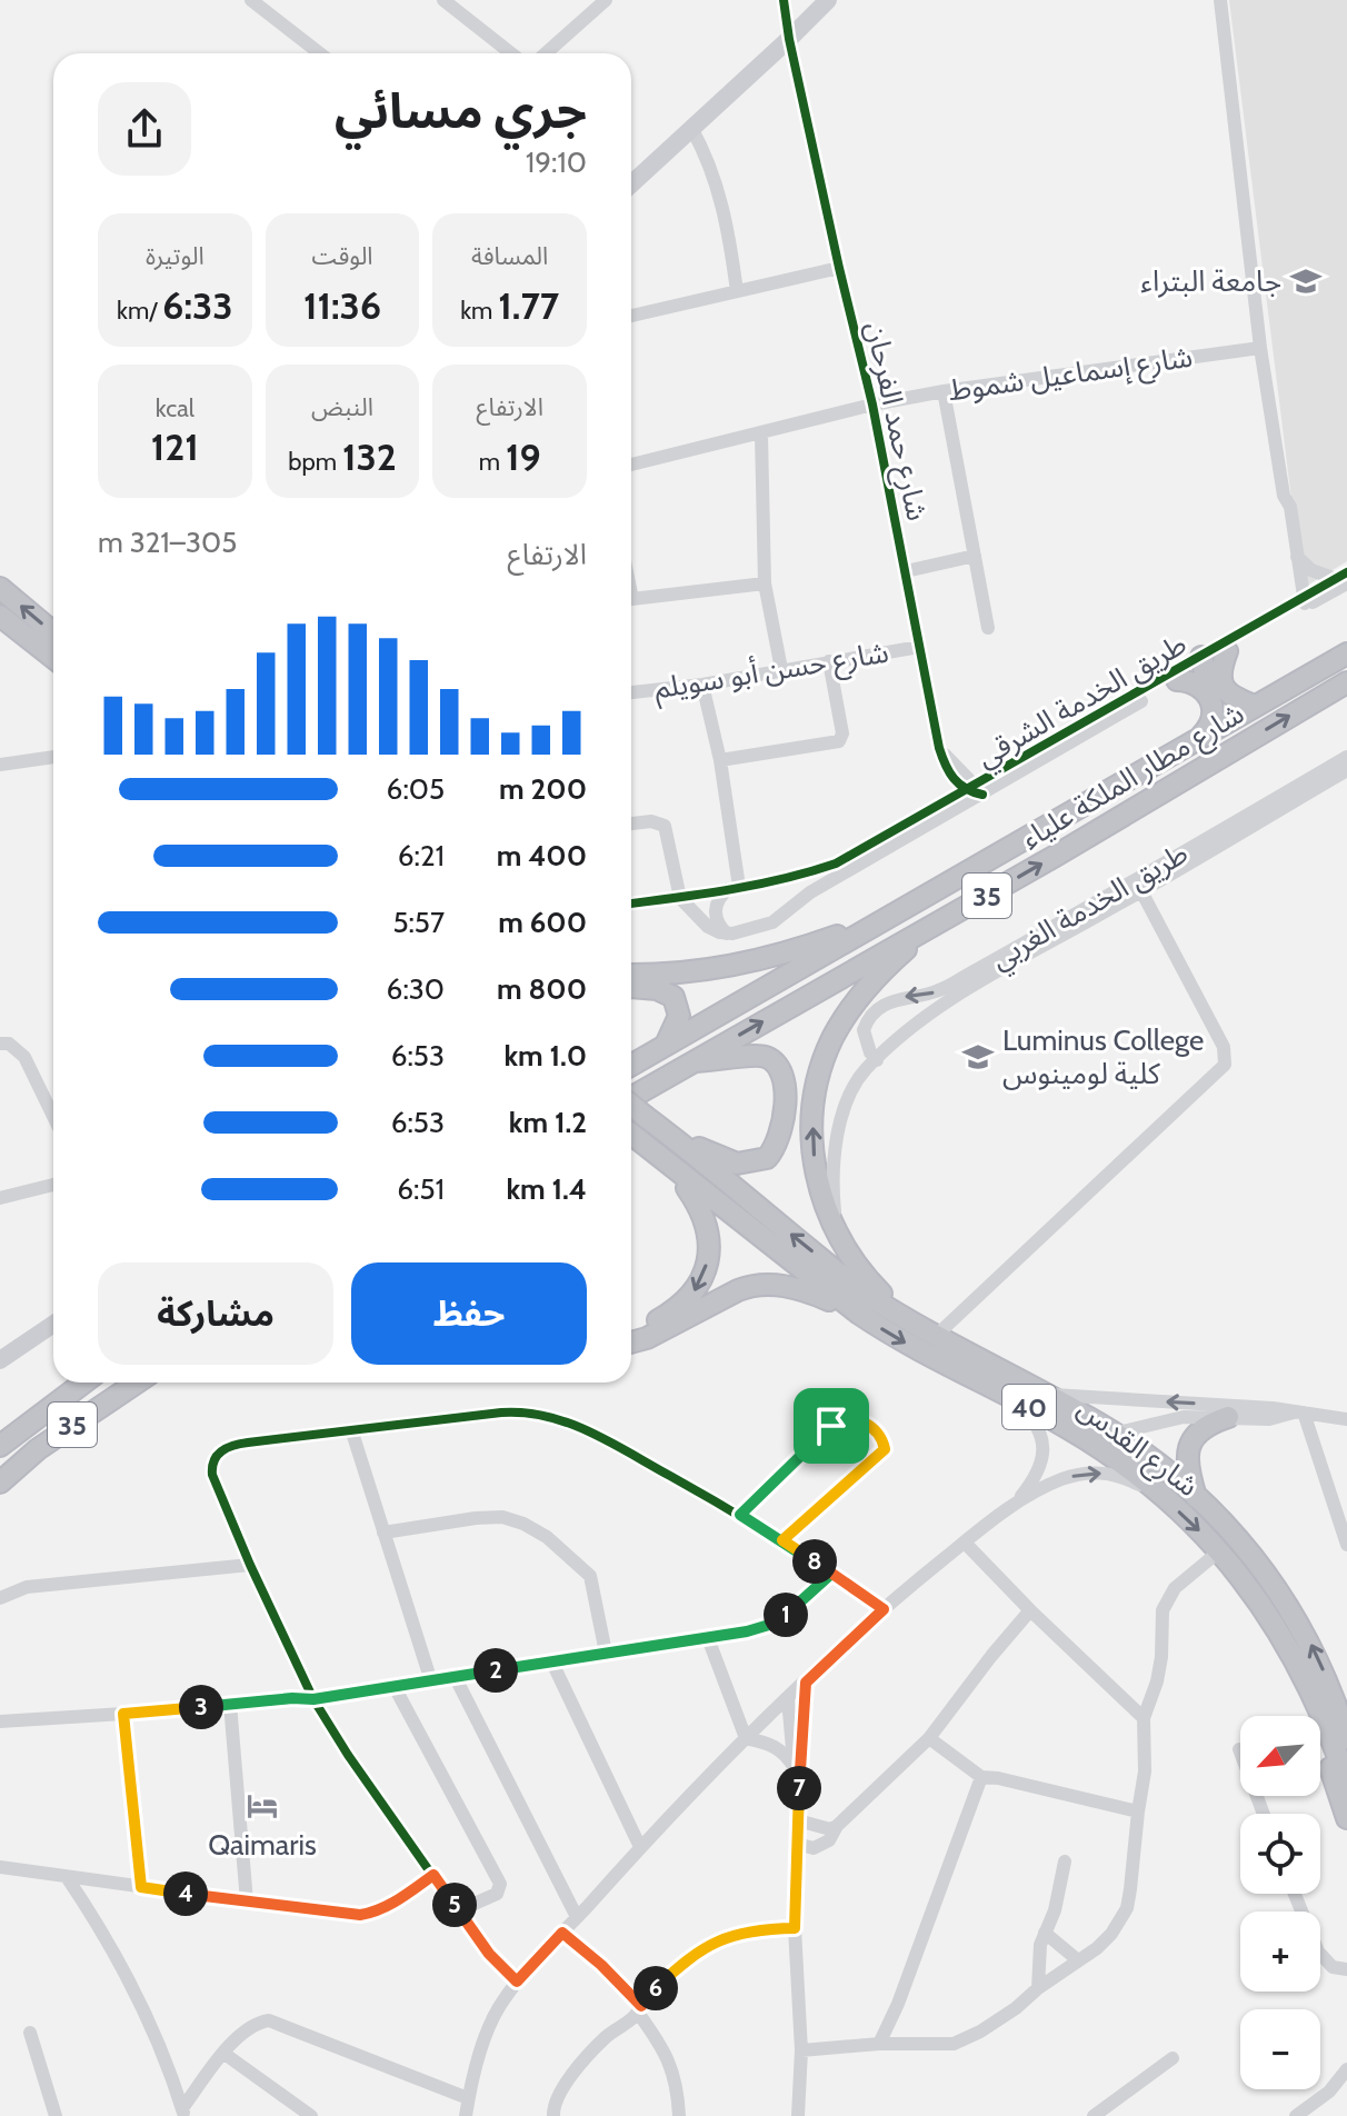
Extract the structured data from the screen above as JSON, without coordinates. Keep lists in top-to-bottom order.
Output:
{
  "streets": {
    "highway": [
      "شارع مطار الملكة علياء",
      "35",
      "40",
      "شارع القدس"
    ],
    "street": [
      "شارع إسماعيل شموط",
      "شارع حمد الفرحان",
      "شارع حسن أبو سويلم",
      "طريق الخدمة الشرقي",
      "طريق الخدمة الغربي"
    ]
  },
  "crossings": [
    ["شارع إسماعيل شموط", "شارع حمد الفرحان"],
    ["شارع حمد الفرحان", "شارع حسن أبو سويلم"],
    ["شارع حمد الفرحان", "طريق الخدمة الشرقي"]
  ],
  "places": {
    "school or university": ["جامعة البتراء", "Luminus College كلية لومينوس"],
    "hotel": ["Qaimaris"]
  },
  "north": "bottom left",
  "page": {
    "heading": ["جري مسائي", "19:10"],
    "stats": [
      ["المسافة", "1.77 km"],
      ["الوقت", "11:36"],
      ["الوتيرة", "6:33 /km"],
      ["الارتفاع", "19 m"],
      ["النبض", "132 bpm"],
      ["kcal", "121"]
    ],
    "chart": ["الارتفاع", "305–321 m"],
    "list": [
      {
        "name": "200 m",
        "note": "6:05"
      },
      {
        "name": "400 m",
        "note": "6:21"
      },
      {
        "name": "600 m",
        "note": "5:57"
      },
      {
        "name": "800 m",
        "note": "6:30"
      },
      {
        "name": "1.0 km",
        "note": "6:53"
      },
      {
        "name": "1.2 km",
        "note": "6:53"
      },
      {
        "name": "1.4 km",
        "note": "6:51"
      }
    ],
    "buttons": ["حفظ", "مشاركة"],
    "pins": [
      "8",
      "1",
      "2",
      "3",
      "7",
      "4",
      "5",
      "6"
    ],
    "map_buttons": ["+", "−"]
  }
}
